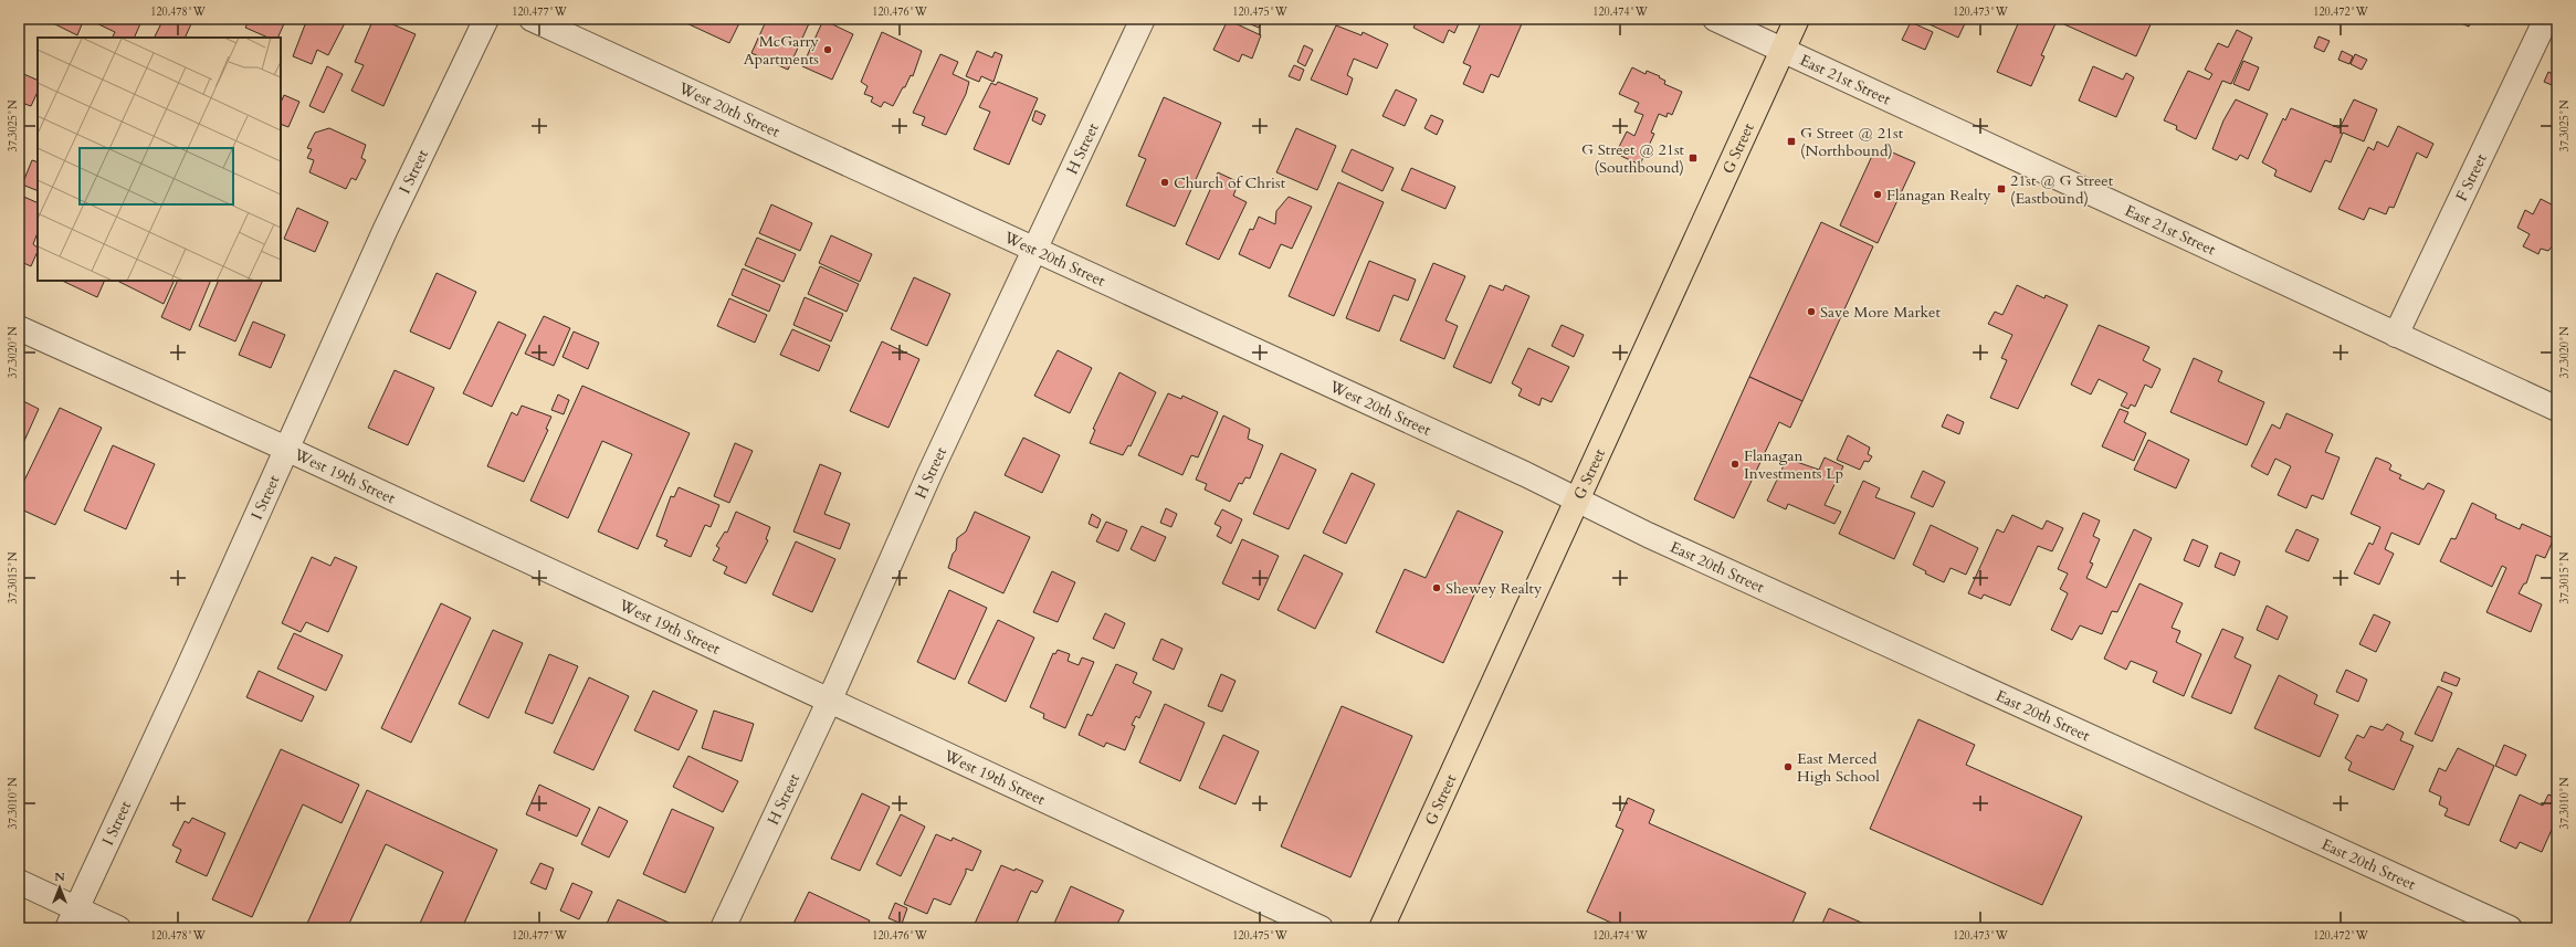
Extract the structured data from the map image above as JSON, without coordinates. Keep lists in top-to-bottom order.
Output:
{
  "streets": {
    "main road": ["G Street"],
    "street": [
      "East 21st Street",
      "West 20th Street",
      "H Street",
      "I Street",
      "F Street",
      "West 19th Street",
      "East 20th Street"
    ]
  },
  "crossings": [
    ["East 21st Street", "G Street"],
    ["East 21st Street", "F Street"],
    ["West 20th Street", "H Street"],
    ["West 20th Street", "G Street"],
    ["West 20th Street", "East 20th Street"],
    ["H Street", "West 19th Street"],
    ["G Street", "East 20th Street"],
    ["I Street", "West 19th Street"]
  ],
  "places": {
    "other": [
      "McGarry Apartments",
      "Church of Christ",
      "Flanagan Realty",
      "Save More Market",
      "Flanagan Investments Lp",
      "Shewey Realty",
      "East Merced High School"
    ],
    "transit": ["G Street @ 21st (Northbound)", "G Street @ 21st (Southbound)", "21st @ G Street (Eastbound)"]
  },
  "north": "top",
  "coordinates": [
    "120.478°W",
    "120.477°W",
    "120.476°W",
    "120.475°W",
    "120.474°W",
    "120.473°W",
    "120.472°W",
    "37.3025°N",
    "37.3020°N",
    "37.3015°N",
    "37.3010°N"
  ]
}
